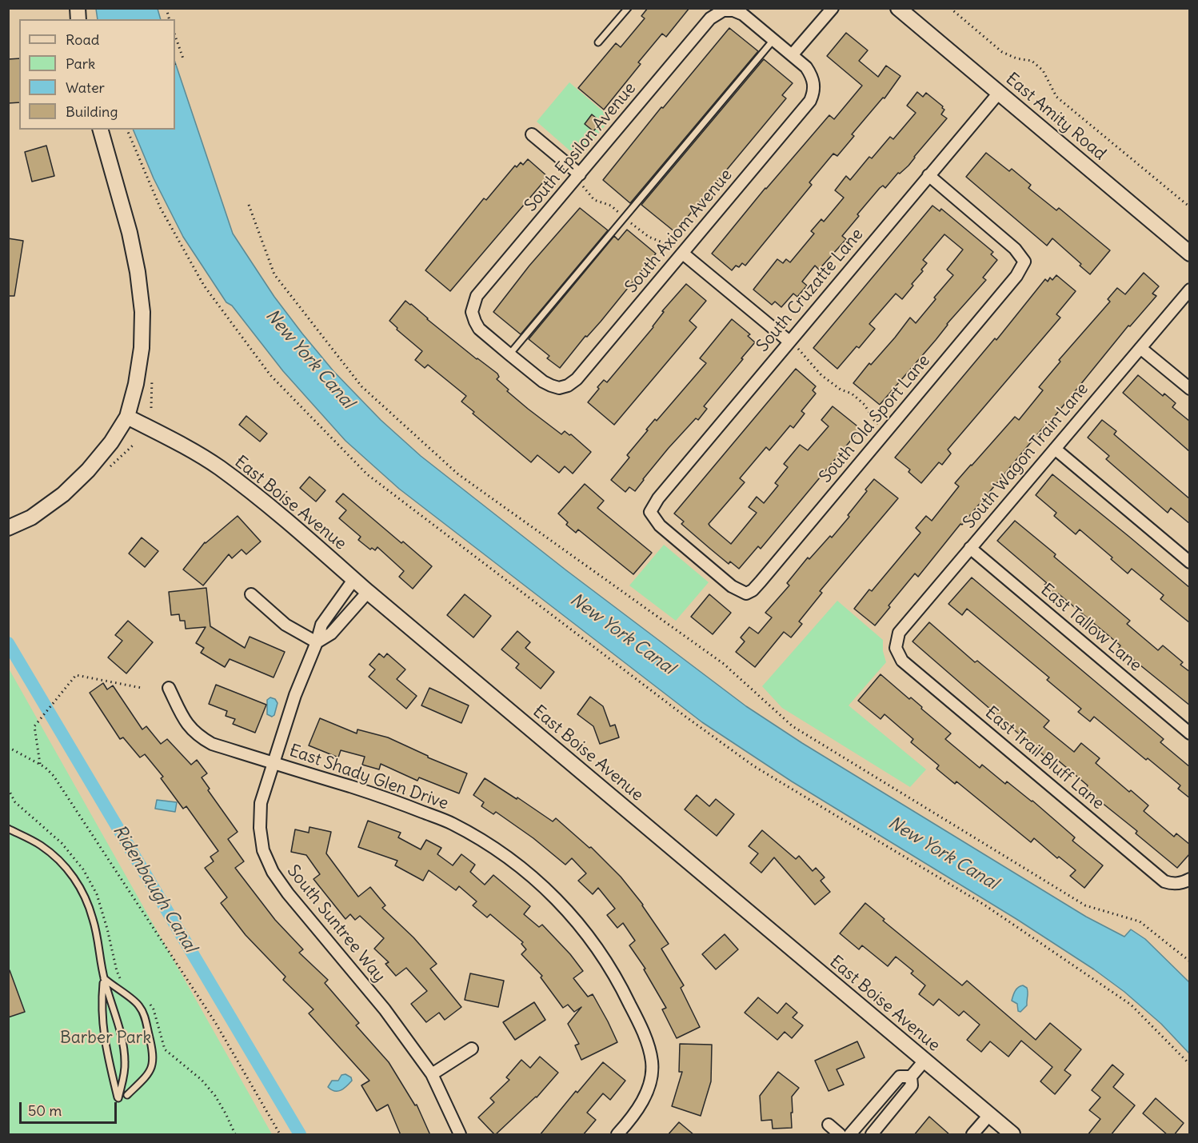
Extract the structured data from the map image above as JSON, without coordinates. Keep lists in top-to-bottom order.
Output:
{
  "streets": {
    "street": [
      "East Amity Road",
      "South Epsilon Avenue",
      "South Axiom Avenue",
      "South Cruzatte Lane",
      "South Old Sport Lane",
      "South Wagon Train Lane",
      "East Boise Avenue",
      "East Tallow Lane",
      "East Trail Bluff Lane",
      "East Shady Glen Drive",
      "South Suntree Way"
    ]
  },
  "crossings": [
    ["East Amity Road", "South Cruzatte Lane"],
    ["South Epsilon Avenue", "South Axiom Avenue"],
    ["South Cruzatte Lane", "South Old Sport Lane"],
    ["South Wagon Train Lane", "East Tallow Lane"],
    ["South Wagon Train Lane", "East Trail Bluff Lane"],
    ["East Boise Avenue", "South Suntree Way"],
    ["East Shady Glen Drive", "South Suntree Way"]
  ],
  "water": ["New York Canal", "Ridenbaugh Canal"],
  "parks": ["Barber Park"],
  "legend": [
    "Road",
    "Park",
    "Water",
    "Building"
  ],
  "scale_bar": "50 m"
}
